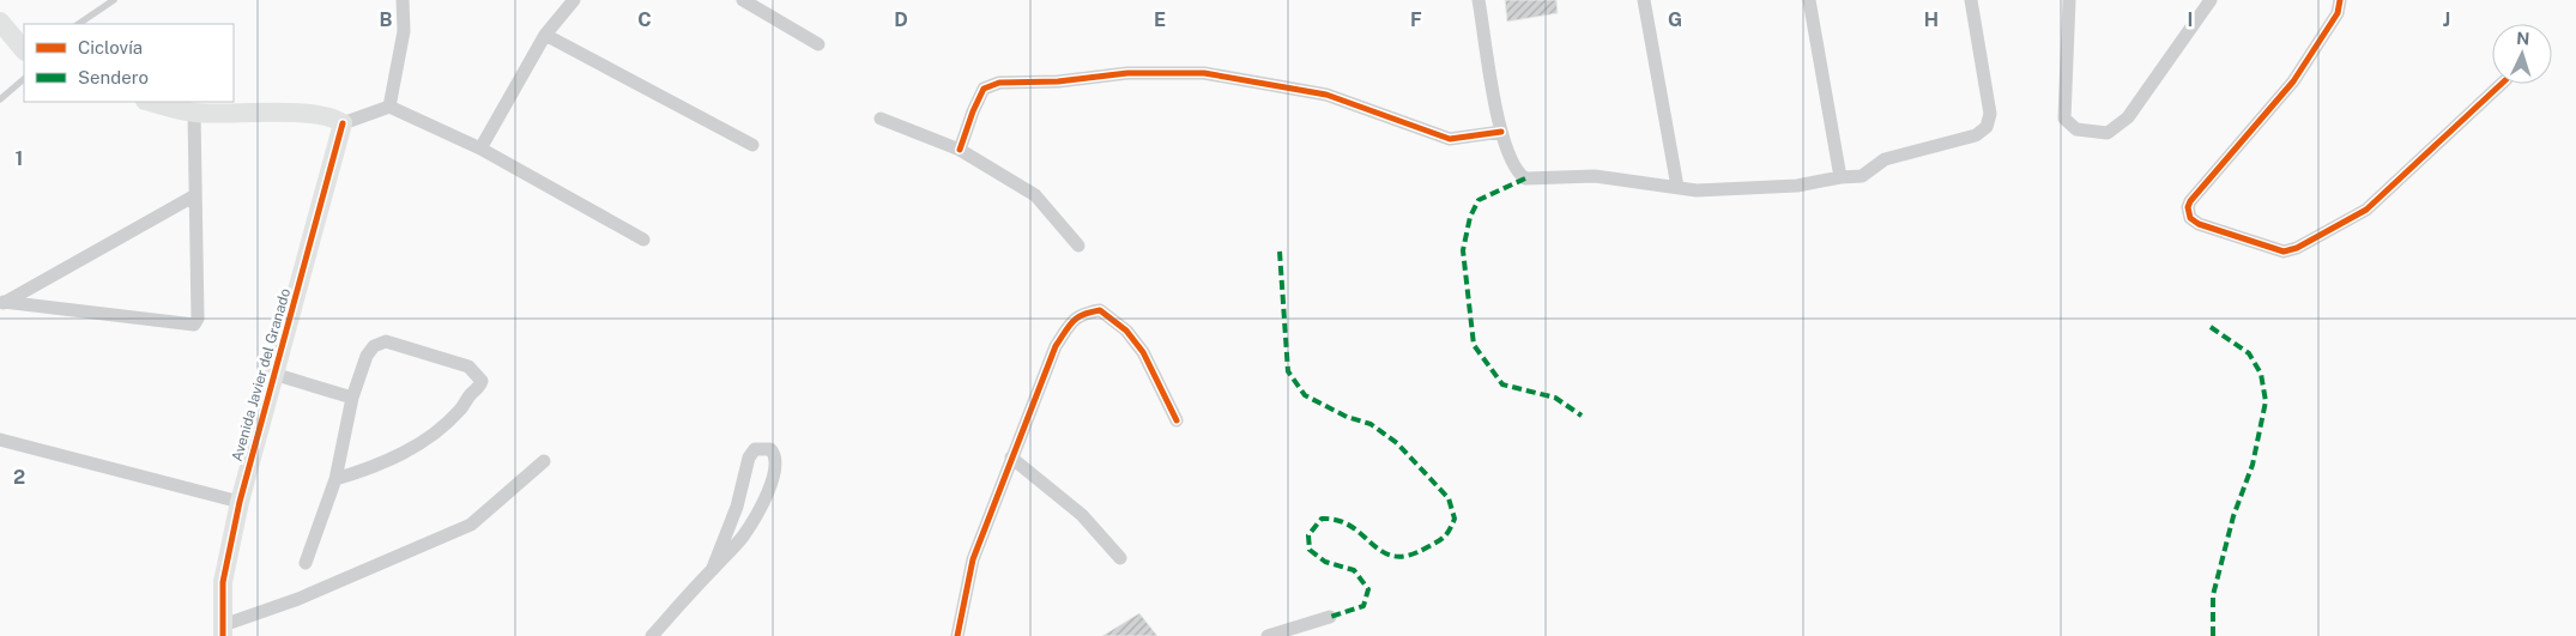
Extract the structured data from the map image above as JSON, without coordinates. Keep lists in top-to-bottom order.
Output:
{
  "streets": {
    "street": ["Avenida Javier del Granado"]
  },
  "legend": ["Ciclovía", "Sendero"],
  "north": "top",
  "grid": {
    "columns": [
      "B",
      "C",
      "D",
      "E",
      "F",
      "G",
      "H",
      "I",
      "J"
    ],
    "rows": ["1", "2"]
  }
}
